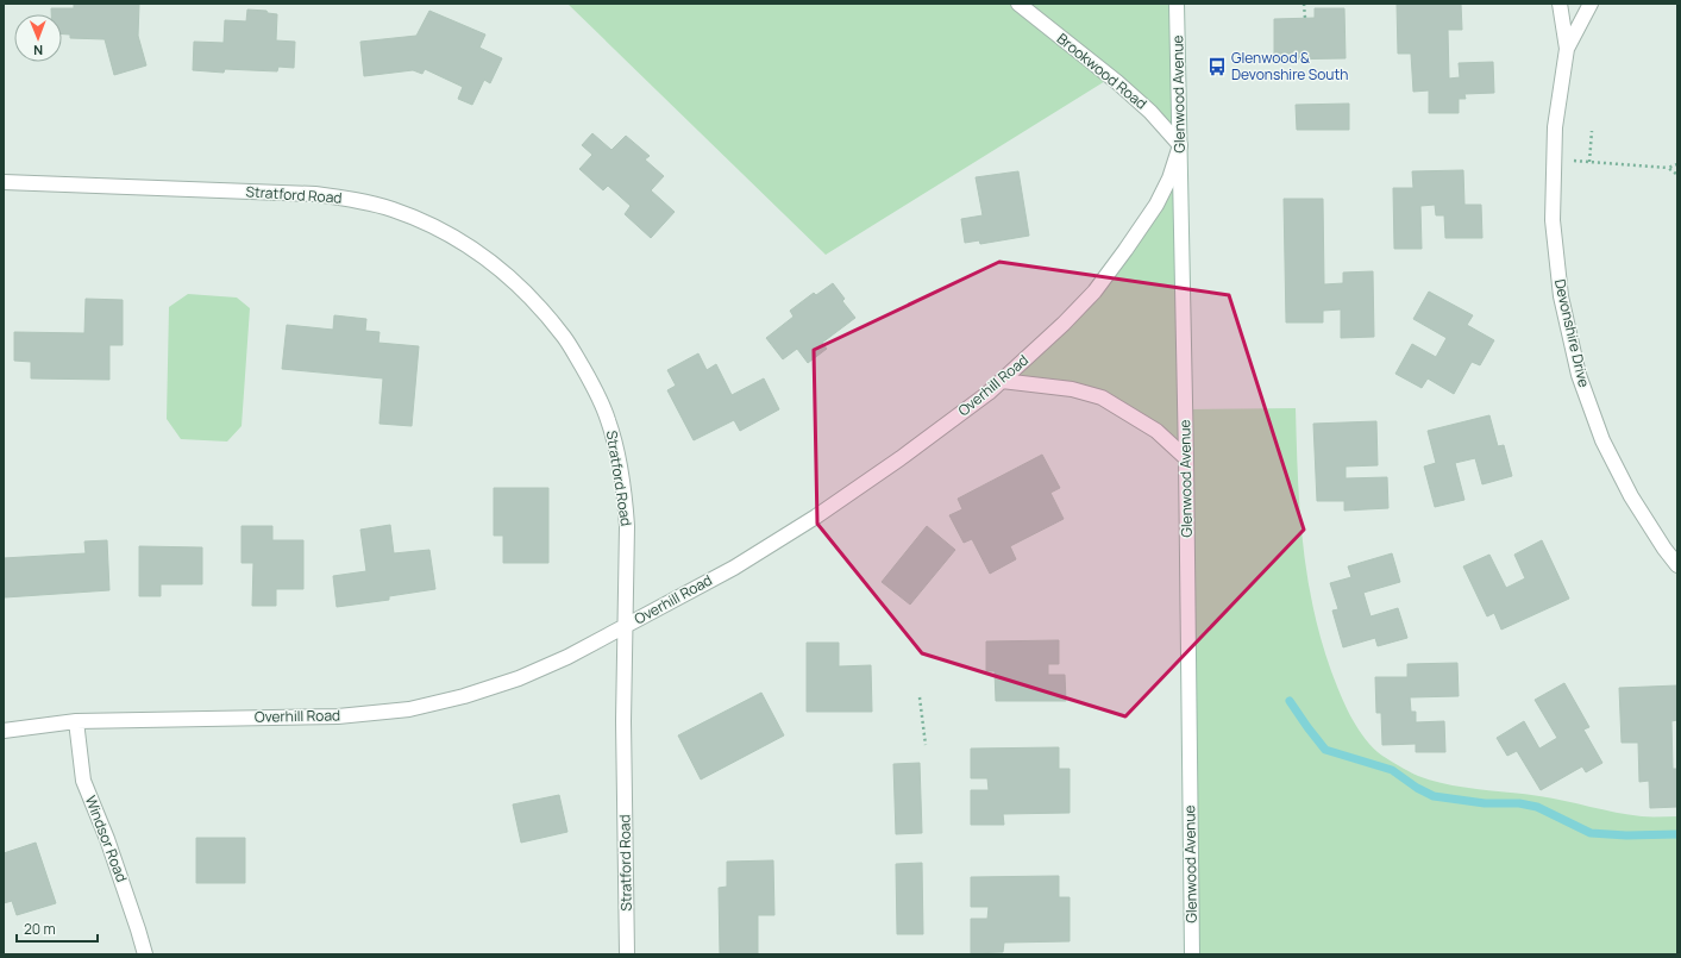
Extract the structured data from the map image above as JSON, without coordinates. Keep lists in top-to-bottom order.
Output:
{
  "streets": {
    "street": [
      "Brookwood Road",
      "Glenwood Avenue",
      "Stratford Road",
      "Devonshire Drive",
      "Overhill Road",
      "Windsor Road"
    ]
  },
  "crossings": [
    ["Brookwood Road", "Glenwood Avenue"],
    ["Brookwood Road", "Overhill Road"],
    ["Glenwood Avenue", "Overhill Road"],
    ["Stratford Road", "Overhill Road"],
    ["Overhill Road", "Windsor Road"]
  ],
  "places": {
    "bus stop": ["Glenwood & Devonshire South"]
  },
  "scale_bar": "20 m",
  "north": "bottom"
}
